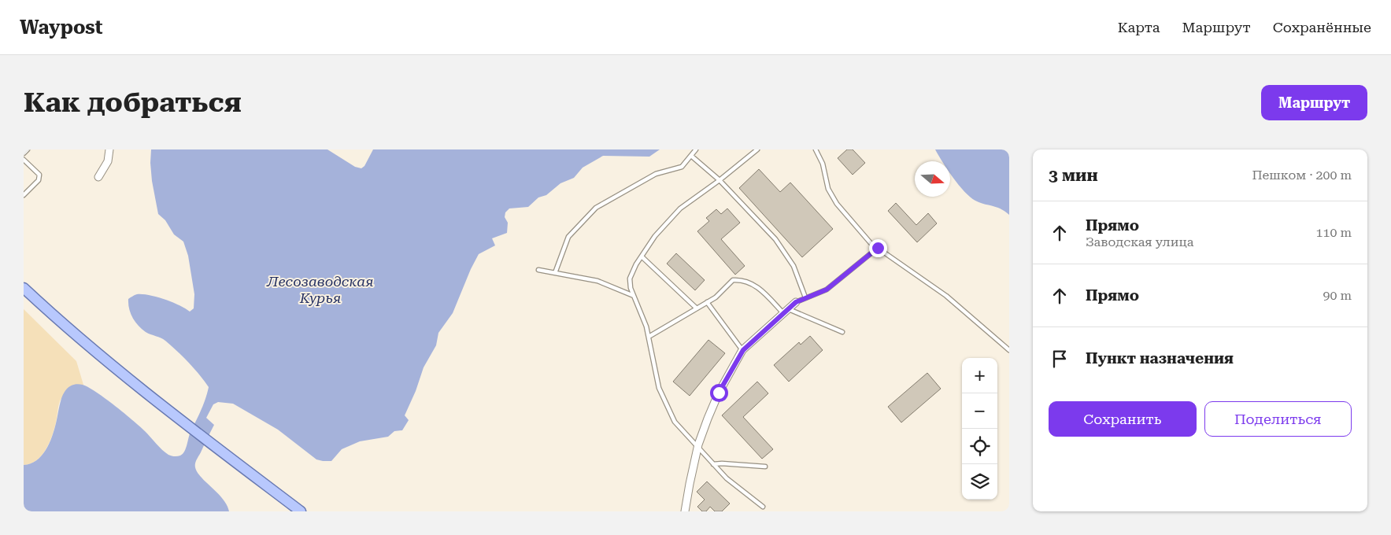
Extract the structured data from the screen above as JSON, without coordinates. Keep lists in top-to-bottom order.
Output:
{
  "water": ["Лесозаводская Курья"],
  "north": "right",
  "page": {
    "header": "Waypost",
    "nav": ["Карта", "Маршрут", "Сохранённые"],
    "buttons": [
      "Маршрут",
      ["Сохранить", "Поделиться"]
    ],
    "title": "Как добраться",
    "heading": ["3 мин", "Пешком · 200 m"],
    "list": [
      ["Прямо", "Заводская улица", "110 m"],
      ["Прямо", "90 m"],
      "Пункт назначения"
    ],
    "map_buttons": ["+", "−"]
  }
}
